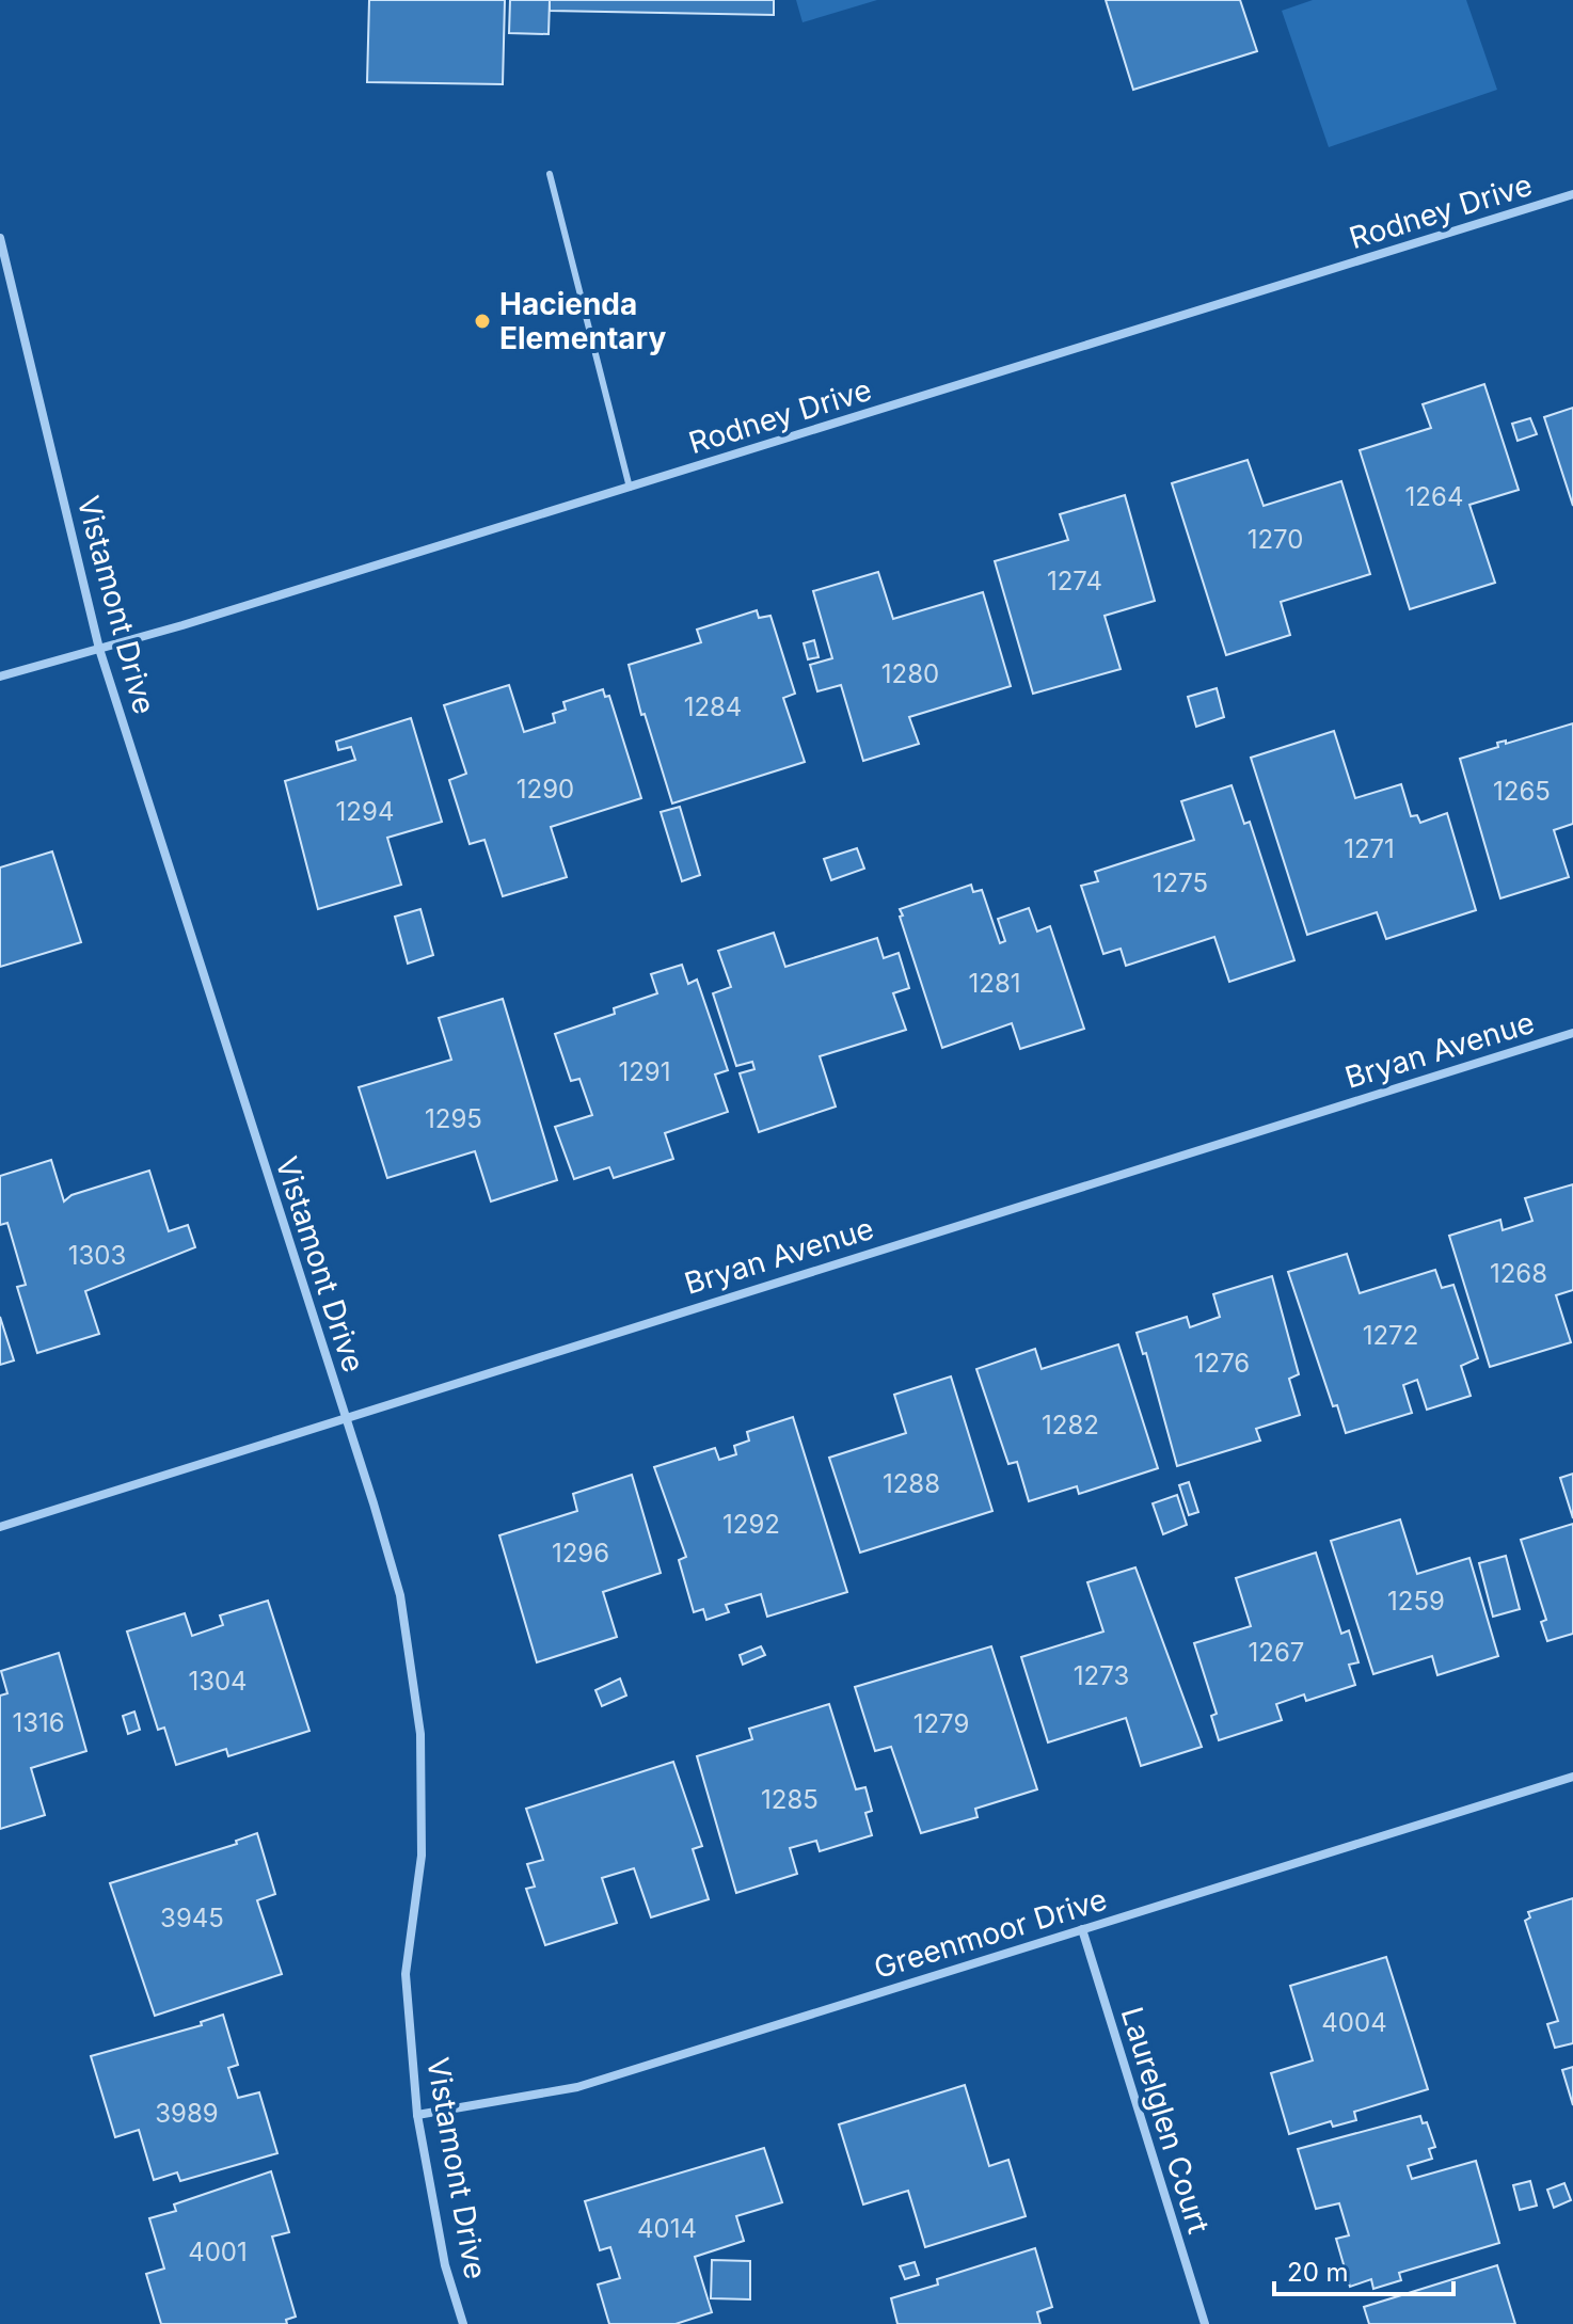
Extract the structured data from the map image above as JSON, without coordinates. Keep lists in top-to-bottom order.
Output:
{
  "streets": {
    "street": [
      "Rodney Drive",
      "Vistamont Drive",
      "Bryan Avenue",
      "Greenmoor Drive",
      "Laurelglen Court"
    ]
  },
  "crossings": [
    ["Rodney Drive", "Vistamont Drive"],
    ["Vistamont Drive", "Bryan Avenue"],
    ["Vistamont Drive", "Greenmoor Drive"],
    ["Greenmoor Drive", "Laurelglen Court"]
  ],
  "places": ["Hacienda Elementary"],
  "house_numbers": [
    "1264",
    "1270",
    "1274",
    "1280",
    "1284",
    "1290",
    "1265",
    "1294",
    "1271",
    "1275",
    "1281",
    "1291",
    "1295",
    "1303",
    "1268",
    "1272",
    "1276",
    "1282",
    "1288",
    "1292",
    "1296",
    "1259",
    "1267",
    "1273",
    "1304",
    "1316",
    "1279",
    "1285",
    "3945",
    "4004",
    "3989",
    "4014",
    "4001"
  ],
  "scale_bar": "20 m"
}
